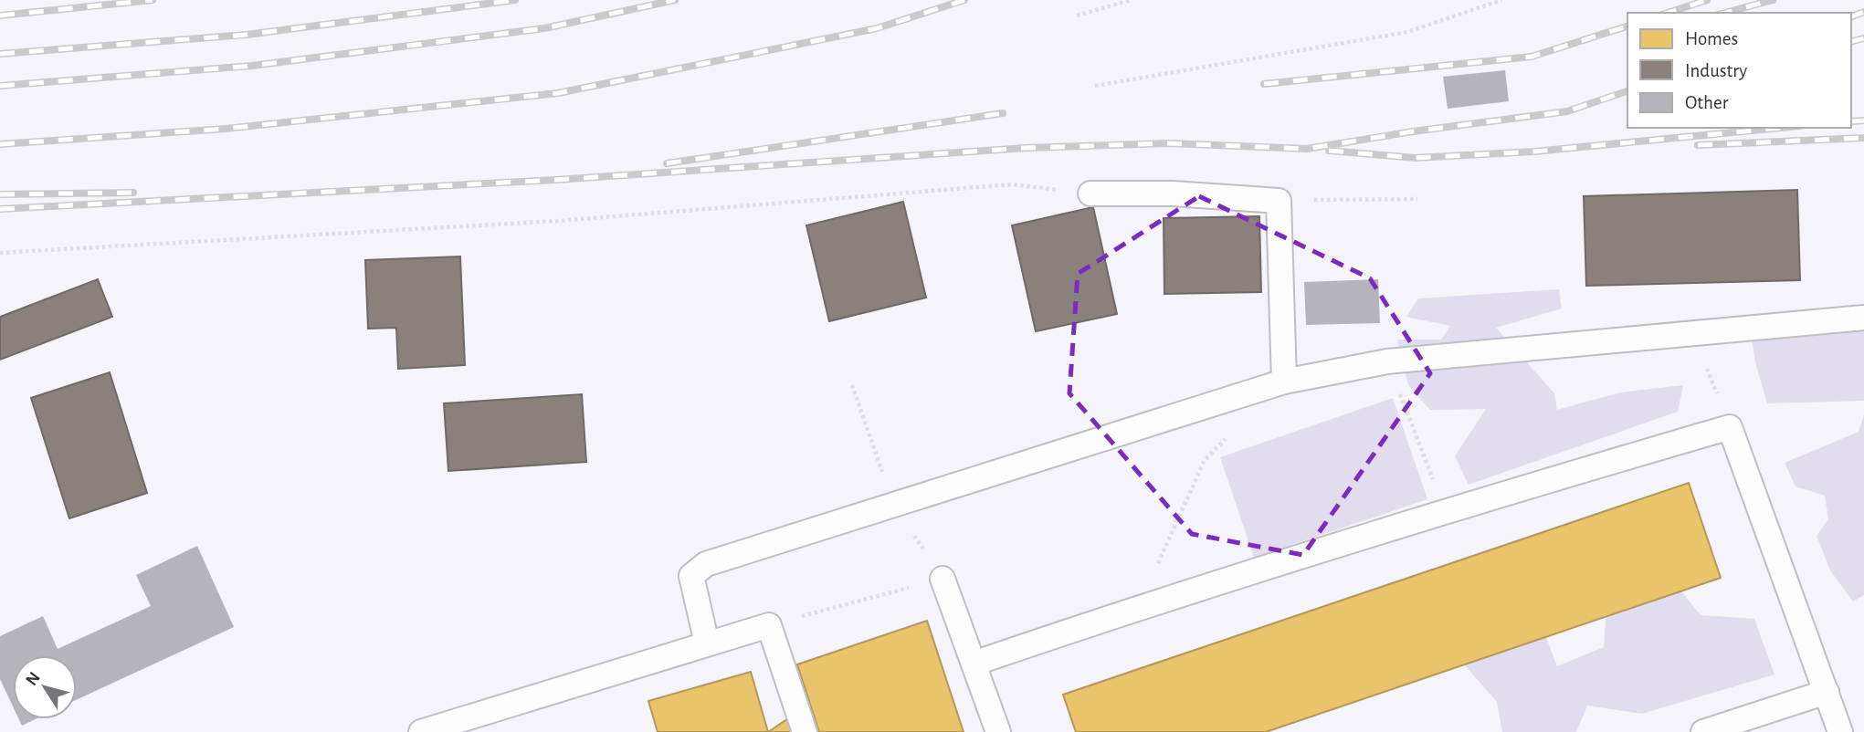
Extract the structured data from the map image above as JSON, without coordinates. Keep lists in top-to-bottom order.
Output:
{
  "legend": ["Homes", "Industry", "Other"],
  "north": "top left"
}
